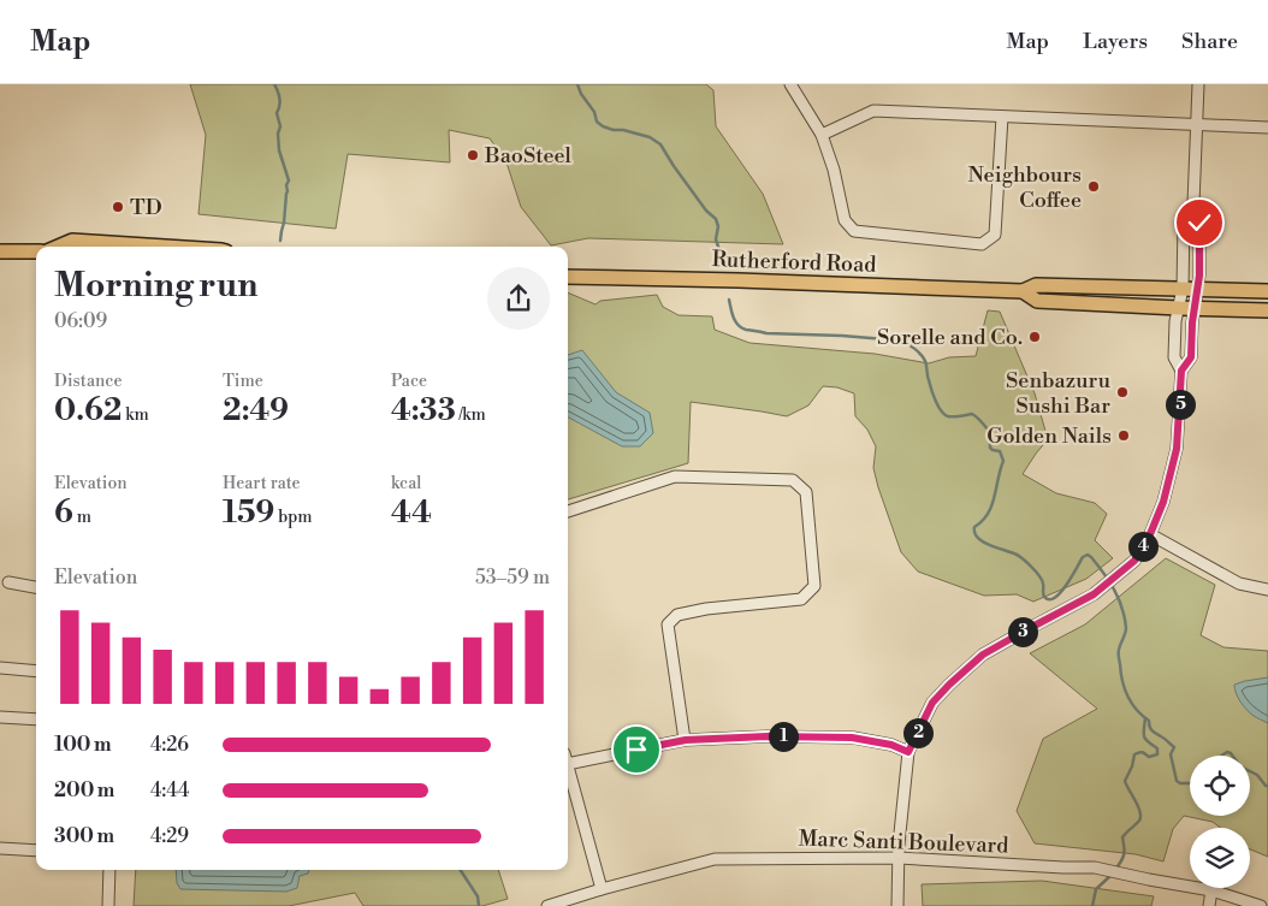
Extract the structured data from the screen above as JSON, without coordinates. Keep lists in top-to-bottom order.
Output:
{
  "streets": {
    "main road": ["Rutherford Road"],
    "street": ["Marc Santi Boulevard"]
  },
  "places": [
    "BaoSteel",
    "Neighbours Coffee",
    "TD",
    "Sorelle and Co.",
    "Senbazuru Sushi Bar",
    "Golden Nails"
  ],
  "page": {
    "header": "Map",
    "nav": ["Map", "Layers", "Share"],
    "heading": ["Morning run", "06:09"],
    "stats": [
      ["Distance", "0.62 km"],
      ["Time", "2:49"],
      ["Pace", "4:33 /km"],
      ["Elevation", "6 m"],
      ["Heart rate", "159 bpm"],
      ["kcal", "44"]
    ],
    "pins": [
      "5",
      "4",
      "3",
      "2",
      "1"
    ],
    "chart": ["Elevation", "53–59 m"],
    "list": [
      {
        "name": "100 m",
        "note": "4:26"
      },
      {
        "name": "200 m",
        "note": "4:44"
      },
      {
        "name": "300 m",
        "note": "4:29"
      }
    ]
  }
}
